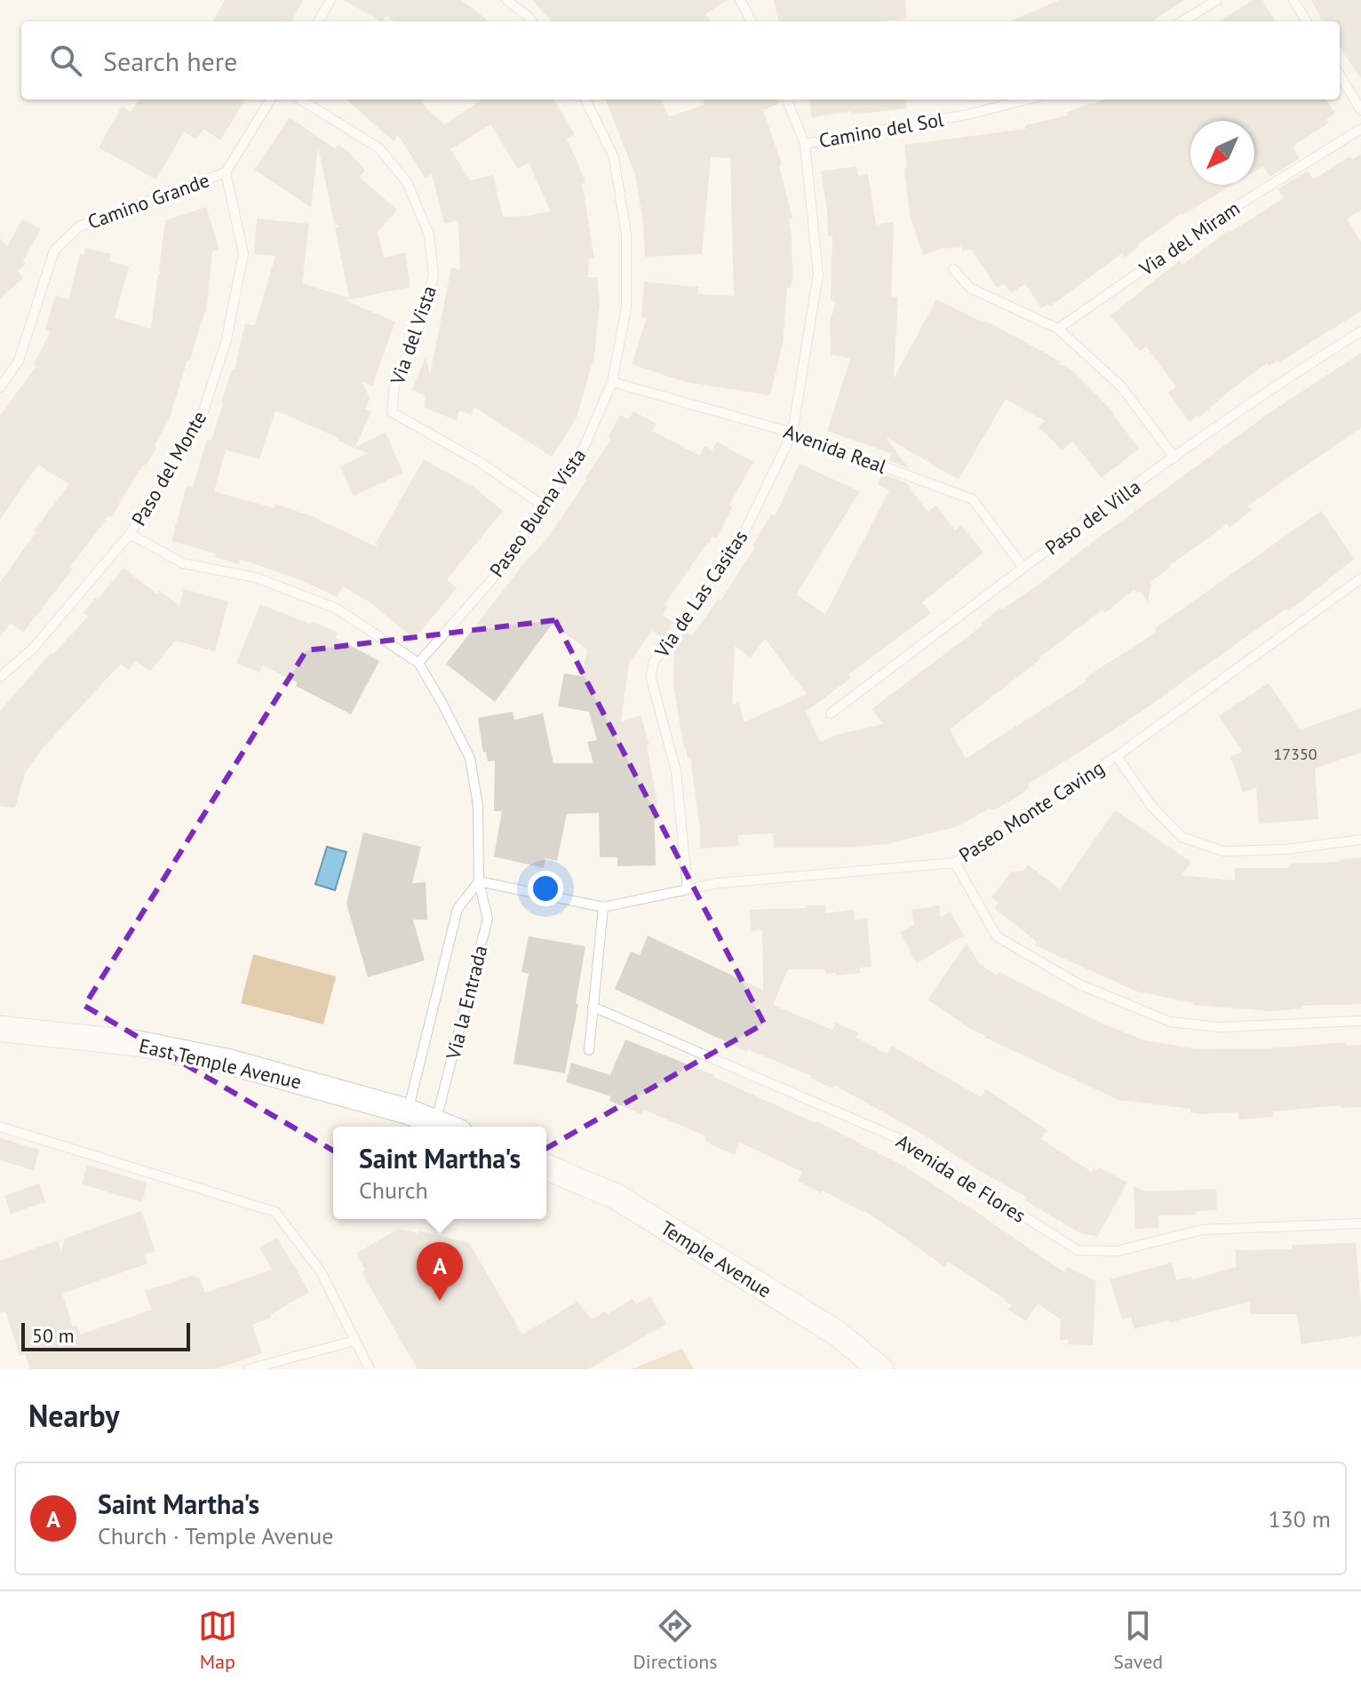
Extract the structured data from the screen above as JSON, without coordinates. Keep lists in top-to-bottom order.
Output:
{
  "streets": {
    "main road": ["East Temple Avenue", "Temple Avenue"],
    "lane": [
      "Camino del Sol",
      "Camino Grande",
      "Via del Miram",
      "Via del Vista",
      "Avenida Real",
      "Paso del Monte",
      "Paseo Buena Vista",
      "Paso del Villa",
      "Via de Las Casitas",
      "Paseo Monte Caving",
      "Via la Entrada",
      "Avenida de Flores"
    ]
  },
  "crossings": [
    ["Camino del Sol", "Via de Las Casitas"],
    ["Camino Grande", "Paso del Monte"],
    ["Via del Vista", "Paseo Buena Vista"],
    ["Avenida Real", "Paseo Buena Vista"],
    ["Avenida Real", "Paso del Villa"],
    ["Avenida Real", "Via de Las Casitas"],
    ["Paso del Monte", "Via la Entrada"],
    ["Paseo Buena Vista", "Via la Entrada"],
    ["Via de Las Casitas", "Paseo Monte Caving"],
    ["Paseo Monte Caving", "Via la Entrada"],
    ["Via la Entrada", "East Temple Avenue"]
  ],
  "house_numbers": ["17350"],
  "scale_bar": "50 m",
  "north": "bottom left",
  "page": {
    "search": "Search here",
    "popup": ["Saint Martha's", "Church"],
    "pins": "A",
    "scale": "50 m",
    "heading": "Nearby",
    "list": [
      {
        "mark": "A",
        "name": "Saint Martha's",
        "note": "Church · Temple Avenue",
        "value": "130 m"
      }
    ],
    "nav": ["Map", "Directions", "Saved"]
  }
}
